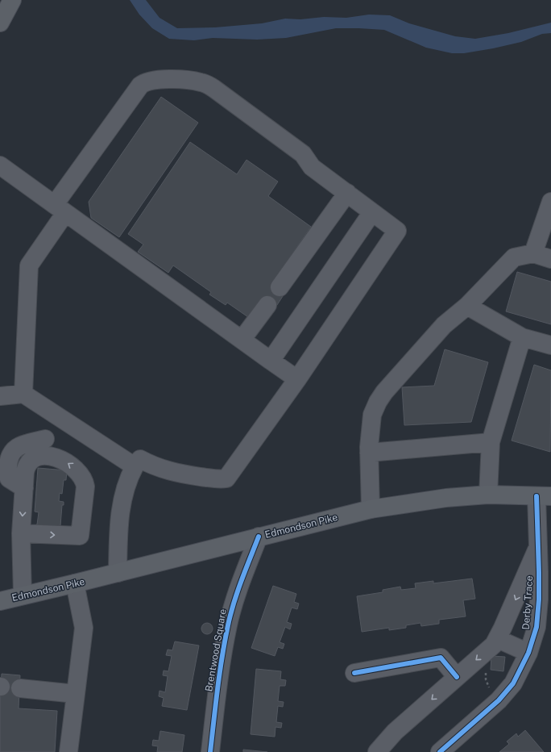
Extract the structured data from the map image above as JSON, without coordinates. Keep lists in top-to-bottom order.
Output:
{
  "streets": {
    "main road": ["Edmondson Pike"],
    "street": ["Derby Trace", "Brentwood Square"]
  },
  "crossings": [
    ["Edmondson Pike", "Derby Trace"],
    ["Edmondson Pike", "Brentwood Square"]
  ]
}
